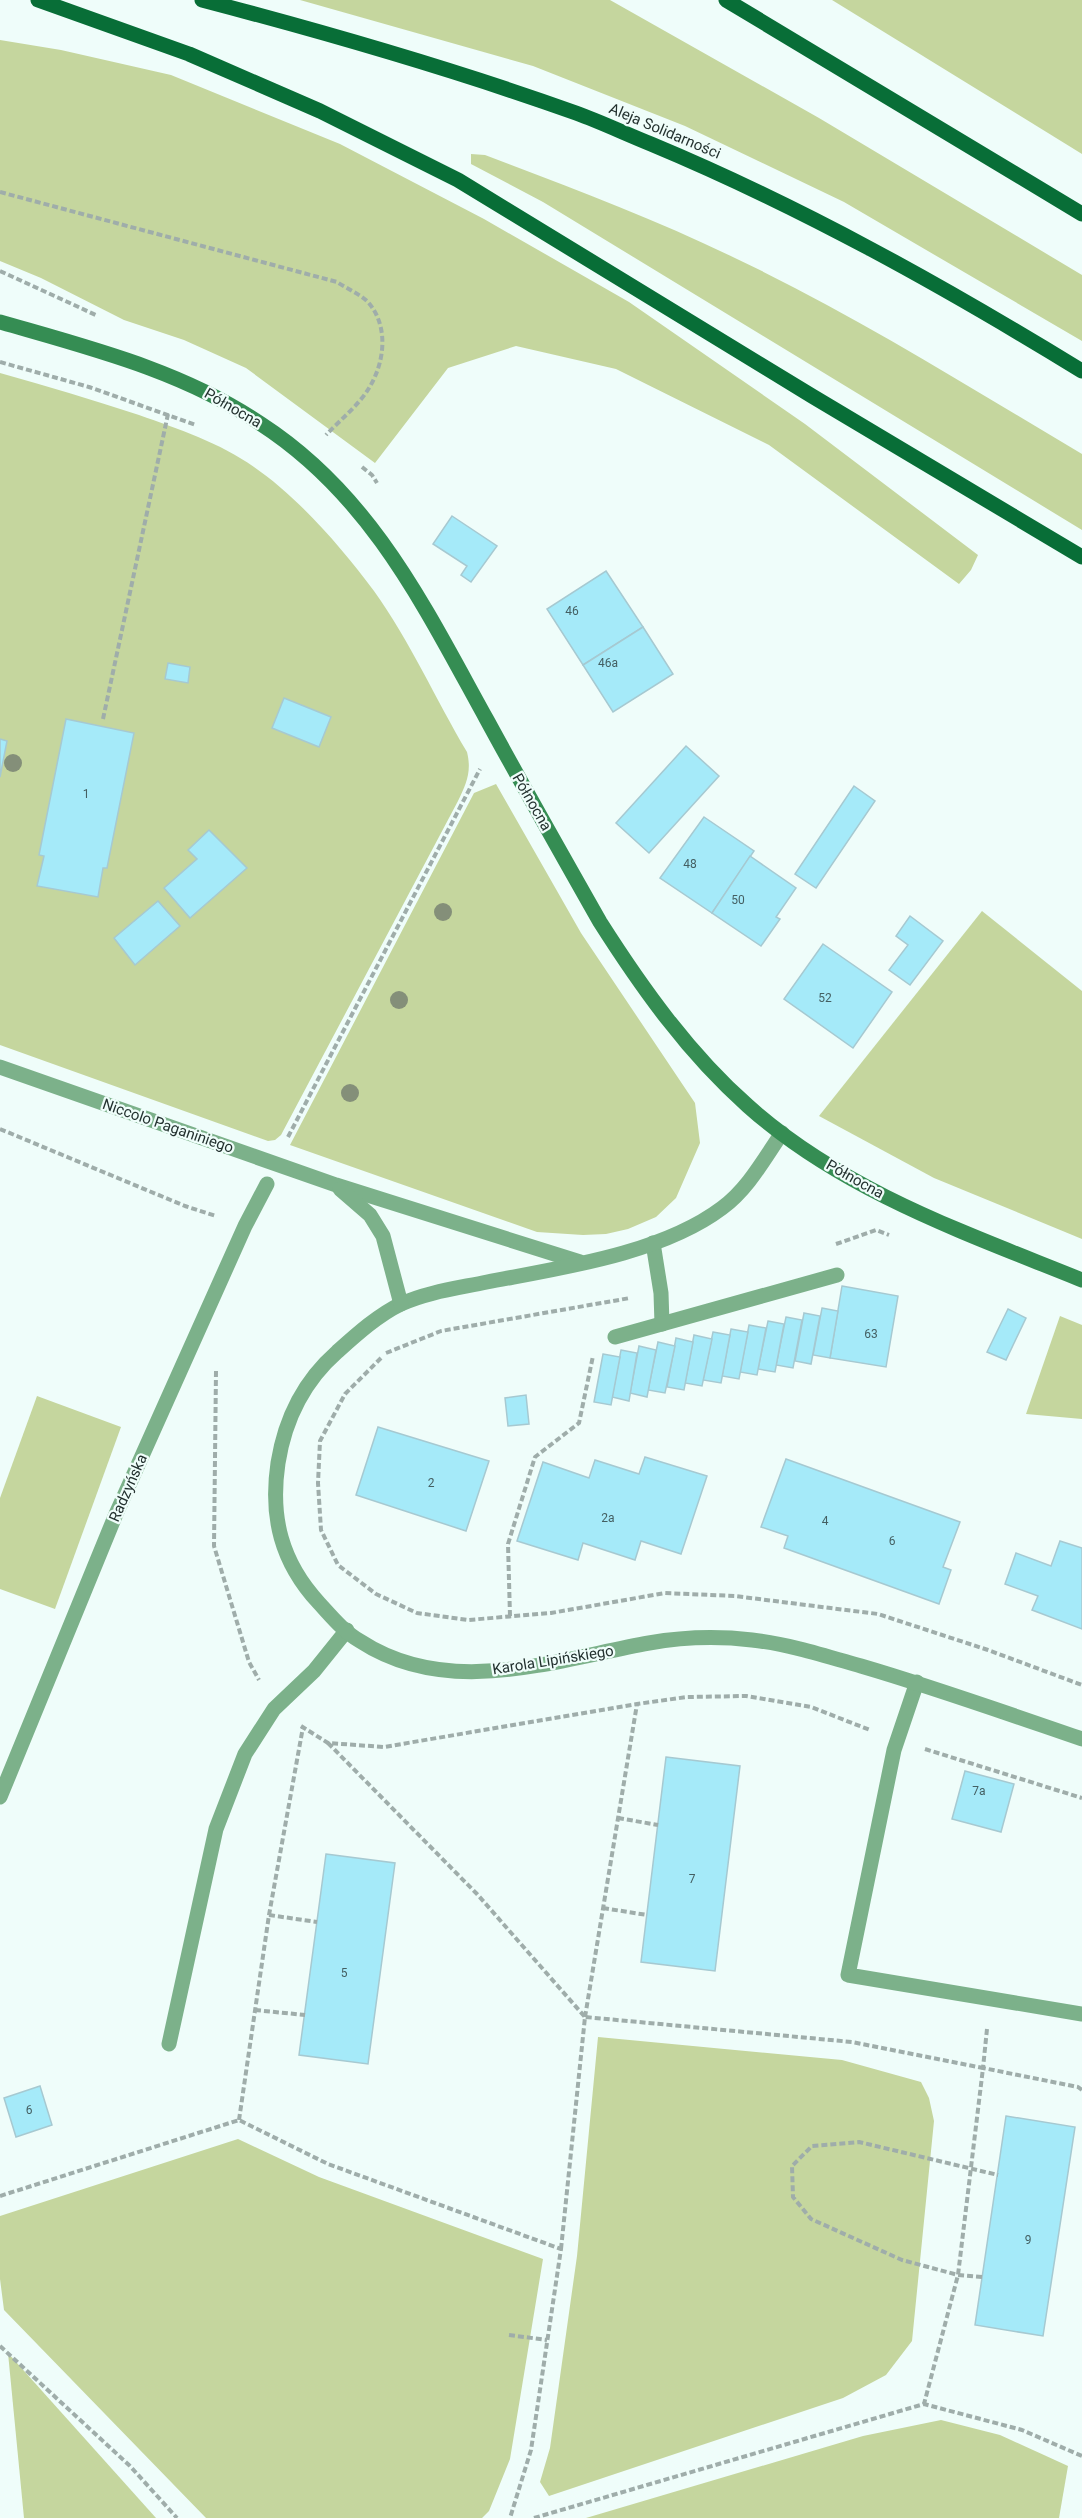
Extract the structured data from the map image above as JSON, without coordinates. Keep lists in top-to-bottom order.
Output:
{
  "streets": {
    "main road": ["Aleja Solidarności"],
    "street": [
      "Północna",
      "Niccolo Paganiniego",
      "Radzyńska",
      "Karola Lipińskiego"
    ]
  },
  "crossings": [
    ["Północna", "Karola Lipińskiego"],
    ["Niccolo Paganiniego", "Karola Lipińskiego"]
  ],
  "house_numbers": [
    "46",
    "46a",
    "1",
    "48",
    "50",
    "52",
    "63",
    "2",
    "2a",
    "4",
    "6",
    "7a",
    "7",
    "5",
    "6",
    "9"
  ]
}
